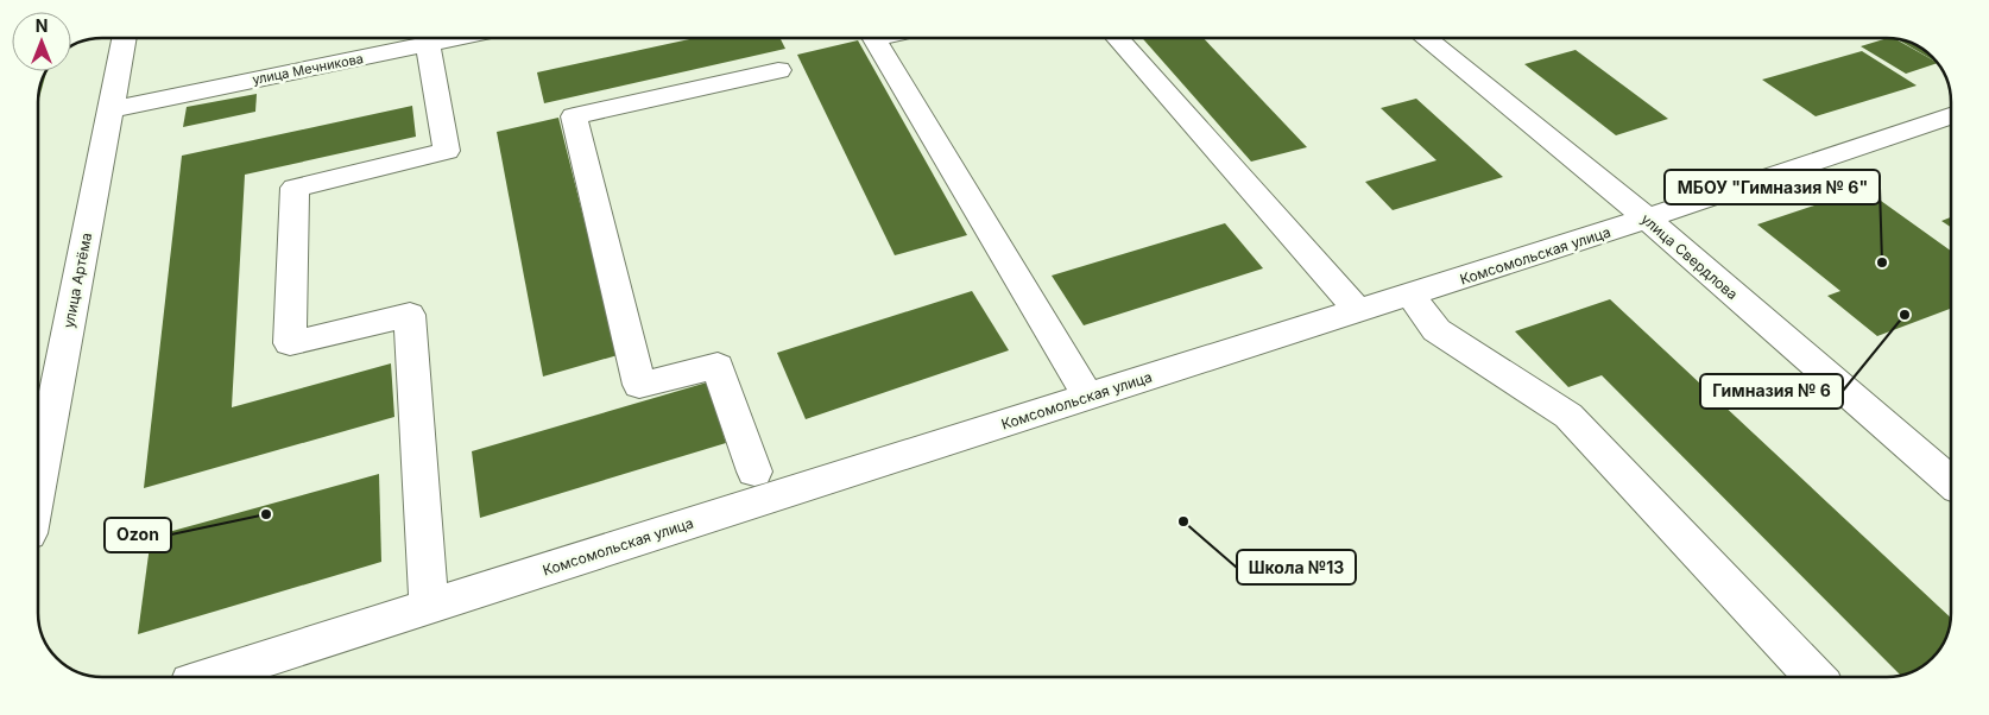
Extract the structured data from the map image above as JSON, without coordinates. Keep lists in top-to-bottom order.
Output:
{
  "streets": {
    "street": [
      "улица Мечникова",
      "Комсомольская улица",
      "улица Свердлова",
      "улица Артёма"
    ]
  },
  "crossings": [
    ["улица Мечникова", "улица Артёма"],
    ["Комсомольская улица", "улица Свердлова"]
  ],
  "places": [
    "МБОУ \"Гимназия № 6\"",
    "Гимназия № 6",
    "Ozon",
    "Школа №13"
  ],
  "north": "top"
}
